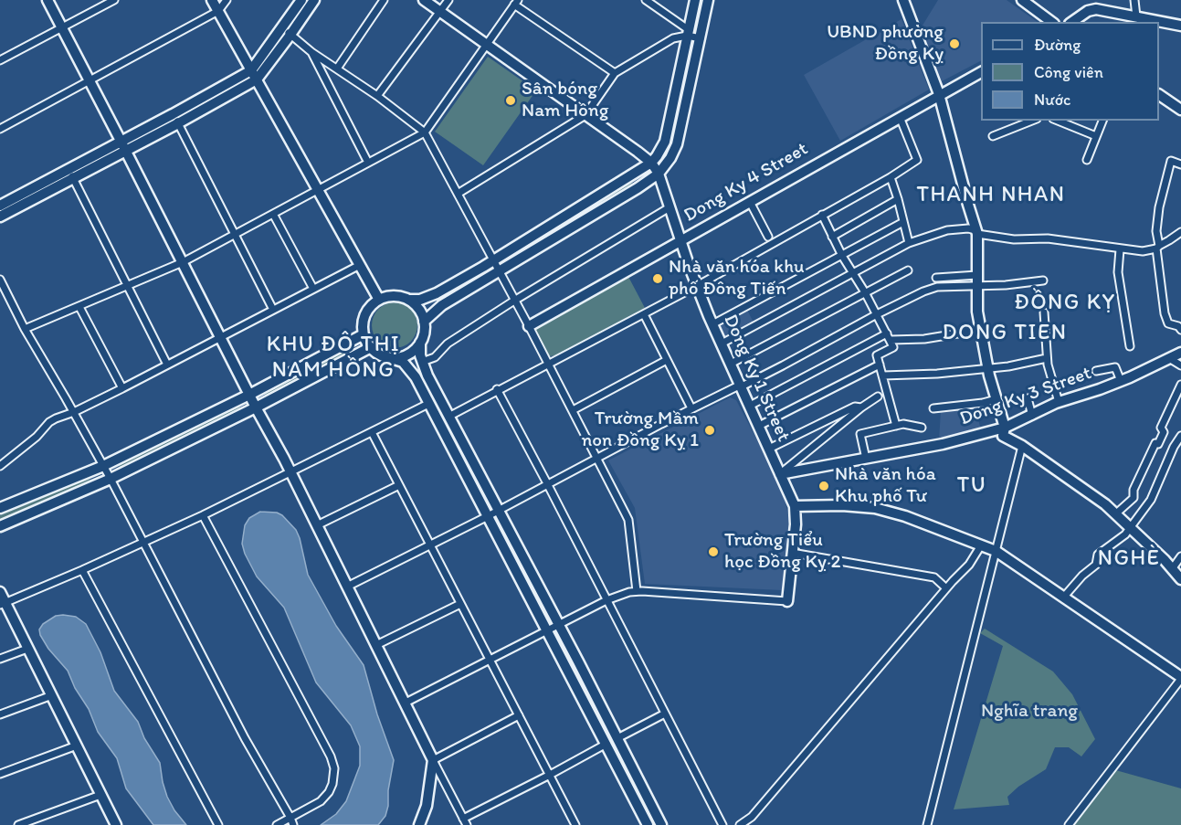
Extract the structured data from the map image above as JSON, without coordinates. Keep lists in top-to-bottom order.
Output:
{
  "streets": {
    "street": ["Dong Ky 4 Street", "Dong Ky 1 Street", "Dong Ky 3 Street"]
  },
  "crossings": [
    ["Dong Ky 4 Street", "Dong Ky 1 Street"],
    ["Dong Ky 1 Street", "Dong Ky 3 Street"]
  ],
  "districts": [
    "THANH NHAN",
    "ĐỒNG KỴ",
    "DONG TIEN",
    "KHU ĐÔ THỊ NAM HỒNG",
    "TU",
    "NGHÈ"
  ],
  "parks": ["Nghĩa trang"],
  "places": [
    "UBND phường Đồng Kỵ",
    "Sân bóng Nam Hồng",
    "Nhà văn hóa khu phố Đông Tiến",
    "Trường Mầm non Đồng Kỵ 1",
    "Nhà văn hóa Khu phố Tư",
    "Trường Tiểu học Đồng Kỵ 2"
  ],
  "legend": ["Đường", "Công viên", "Nước"]
}
